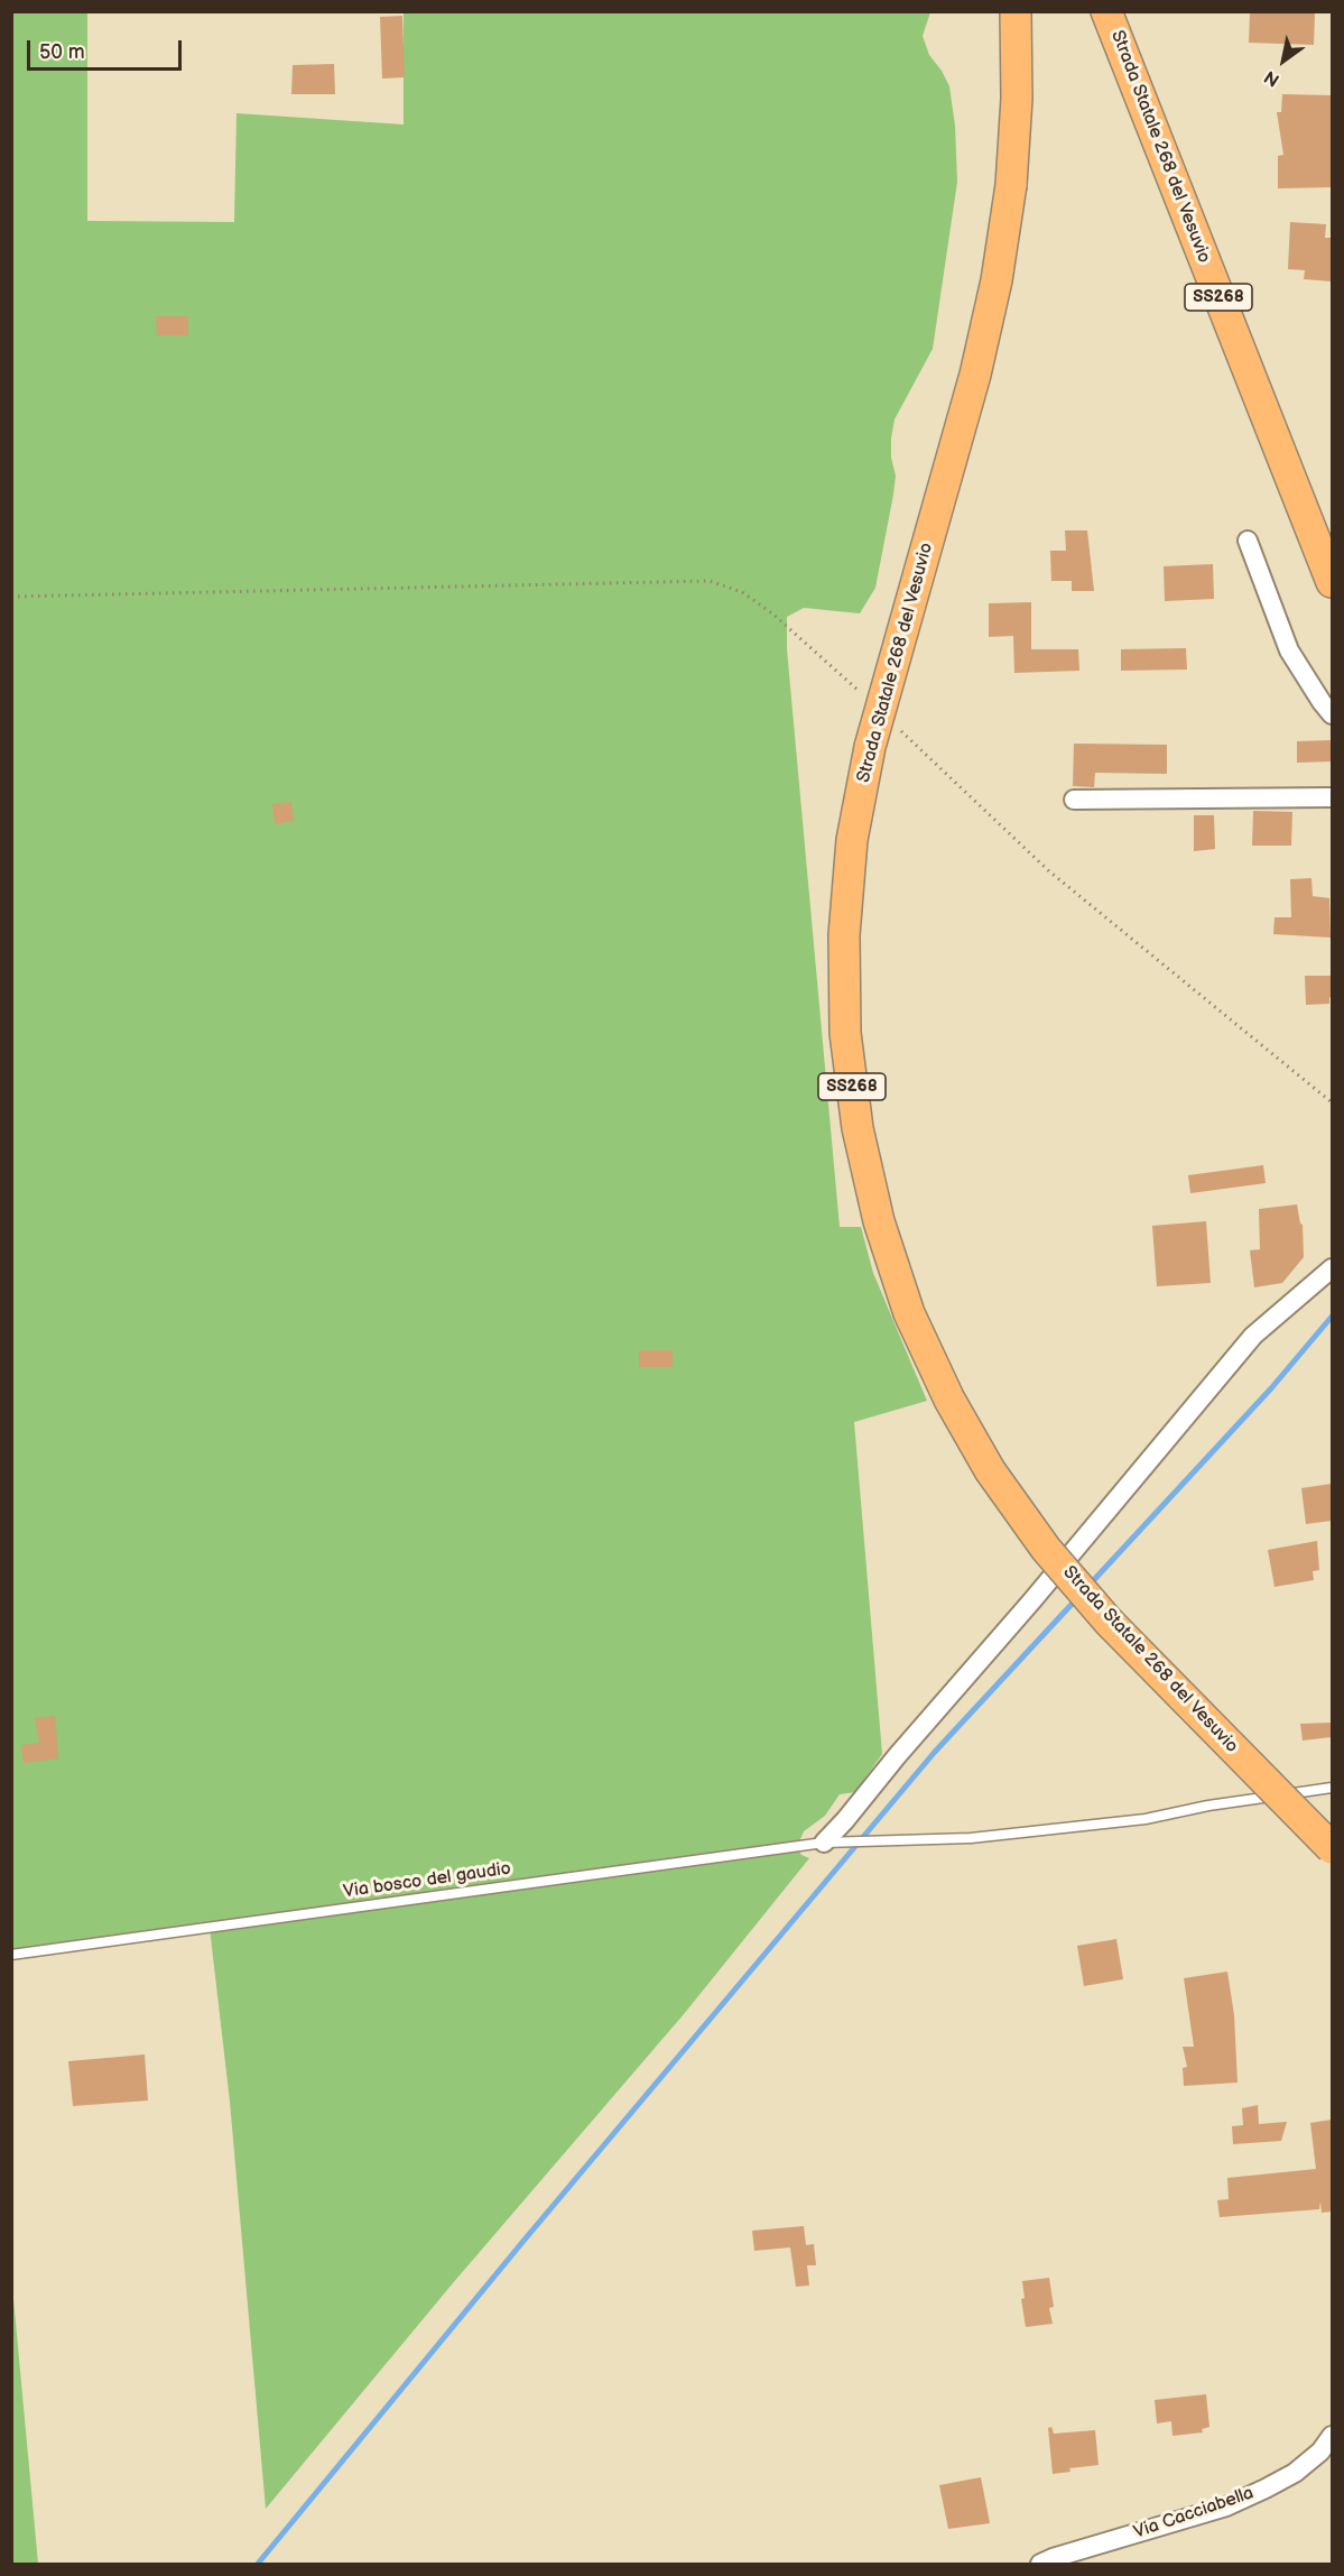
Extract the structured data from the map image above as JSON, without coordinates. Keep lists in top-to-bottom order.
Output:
{
  "streets": {
    "highway": ["Strada Statale 268 del Vesuvio", "SS268"],
    "street": ["Via Cacciabella"],
    "lane": ["Via bosco del gaudio"]
  },
  "scale_bar": "50 m",
  "north": "bottom left"
}
